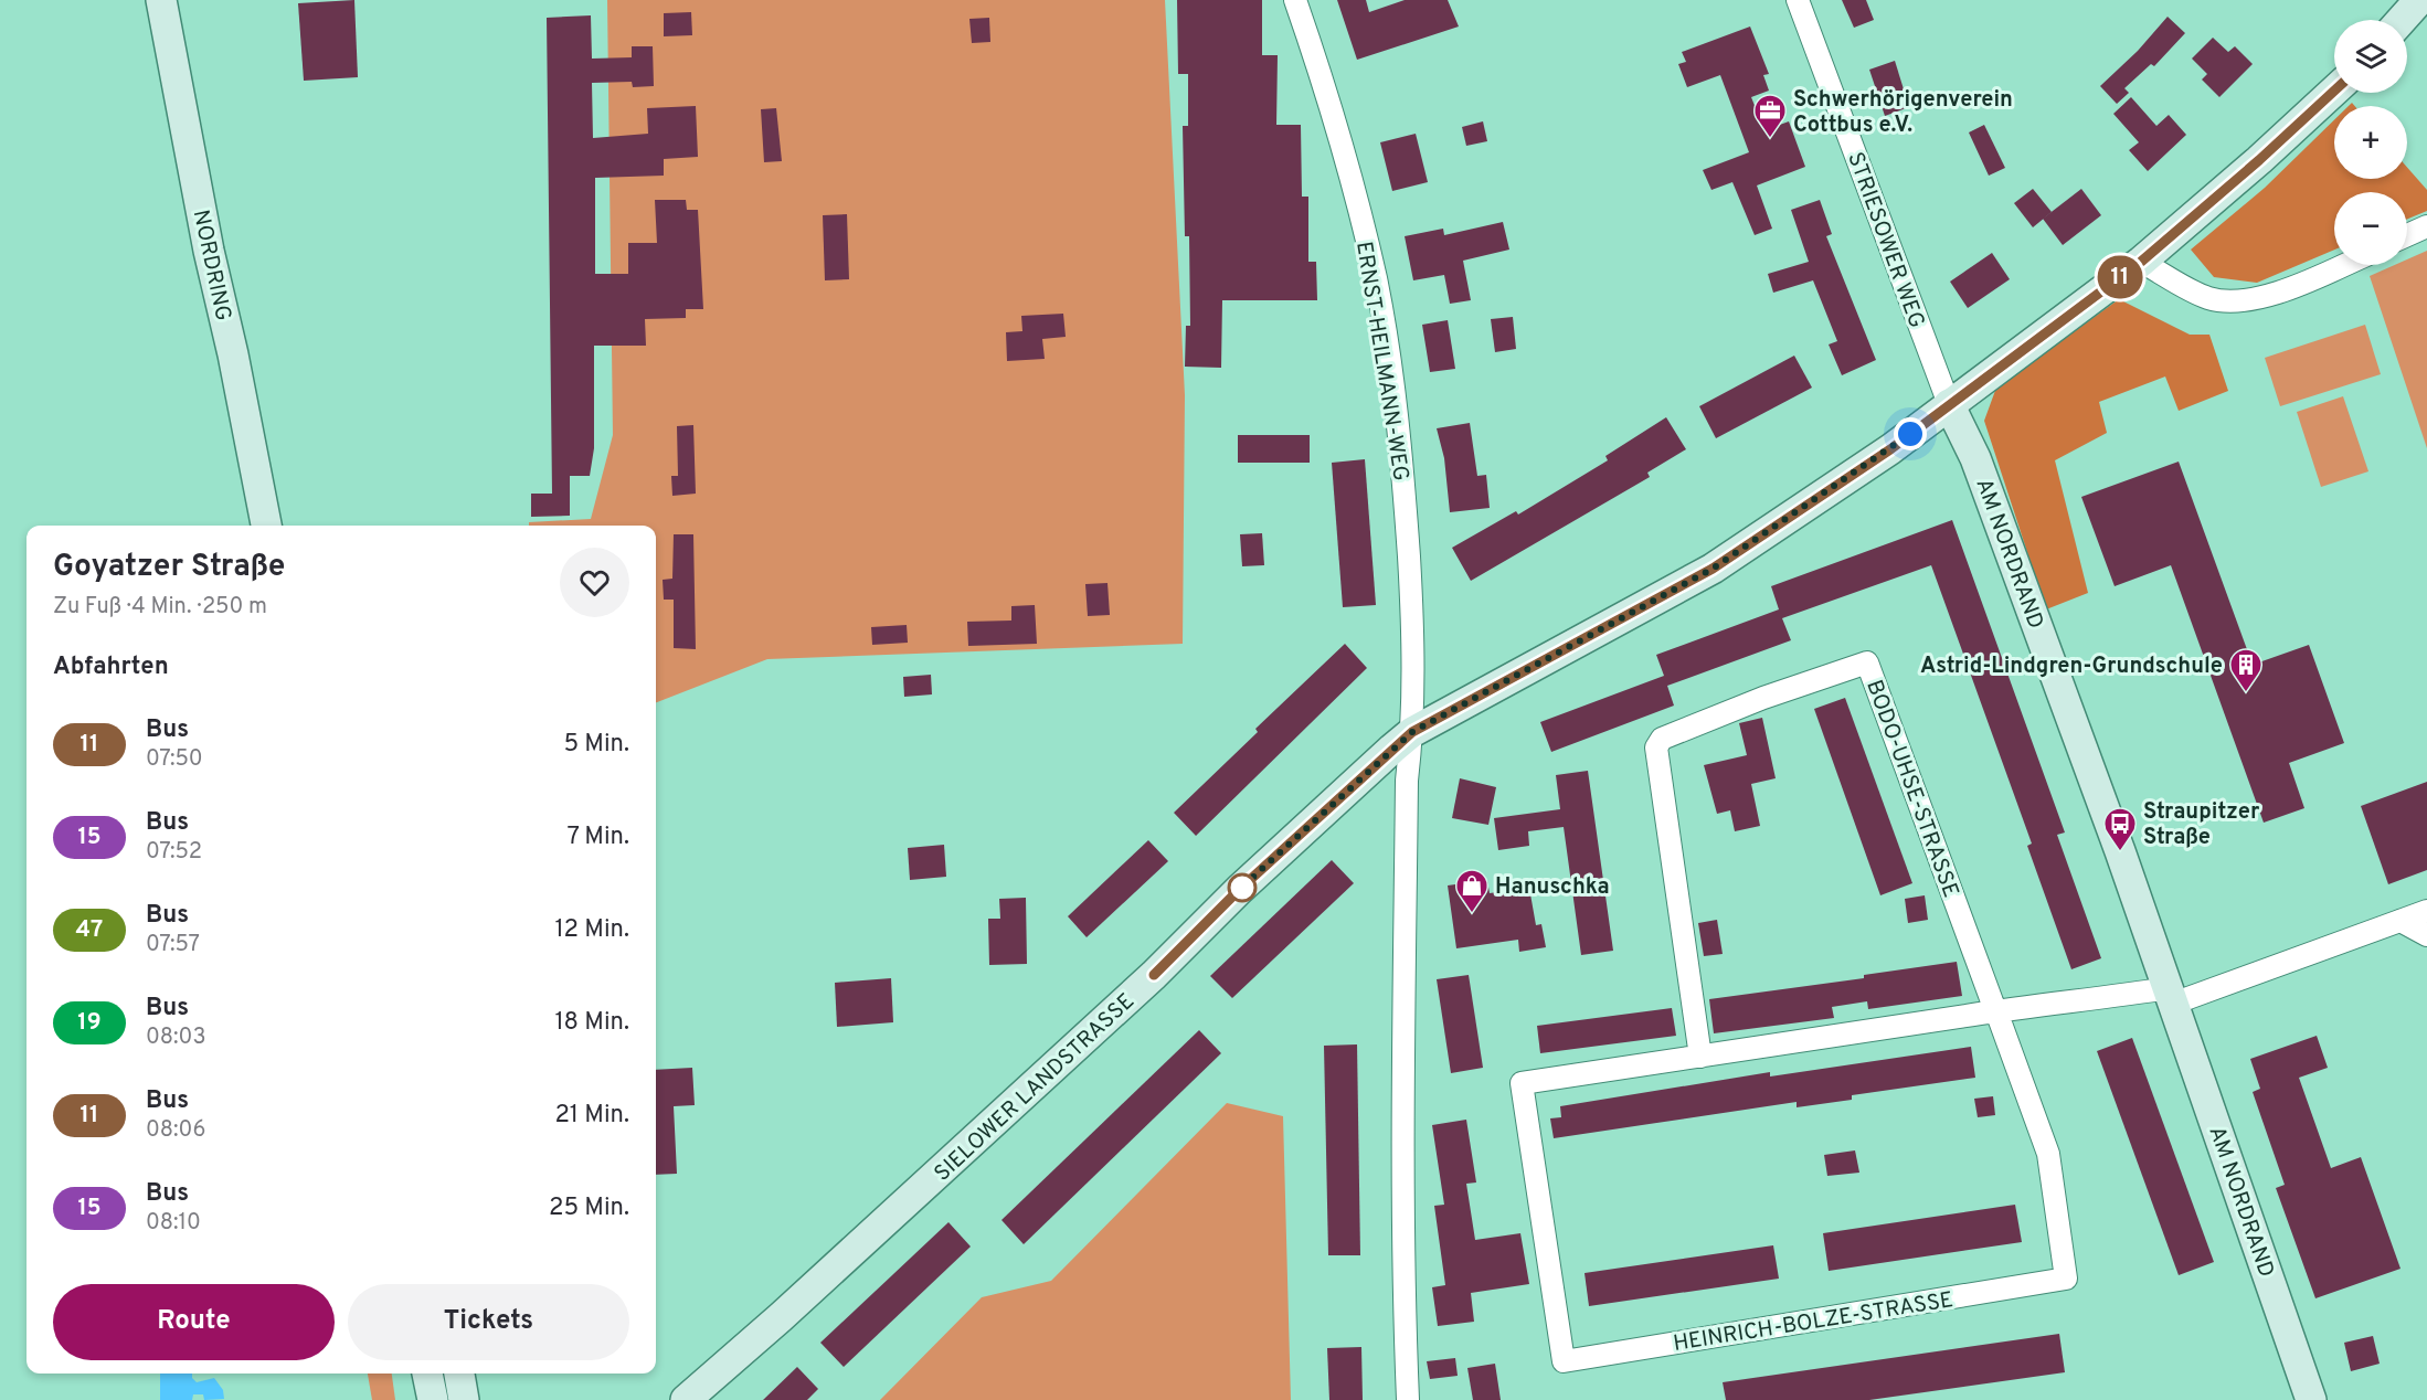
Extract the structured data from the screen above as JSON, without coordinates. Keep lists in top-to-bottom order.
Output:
{
  "streets": {
    "main road": ["NORDRING", "AM NORDRAND", "SIELOWER LANDSTRASSE"],
    "street": [
      "STRIESOWER WEG",
      "ERNST-HEILMANN-WEG",
      "BODO-UHSE-STRASSE",
      "HEINRICH-BOLZE-STRASSE"
    ]
  },
  "crossings": [
    ["STRIESOWER WEG", "AM NORDRAND"],
    ["STRIESOWER WEG", "SIELOWER LANDSTRASSE"],
    ["ERNST-HEILMANN-WEG", "SIELOWER LANDSTRASSE"],
    ["AM NORDRAND", "SIELOWER LANDSTRASSE"],
    ["BODO-UHSE-STRASSE", "HEINRICH-BOLZE-STRASSE"]
  ],
  "places": {
    "office": ["Schwerhörigenverein Cottbus e.V."],
    "building": ["Astrid-Lindgren-Grundschule"],
    "bus stop": ["Straupitzer Straße"],
    "shop": ["Hanuschka"]
  },
  "lines": ["bus line 11"],
  "page": {
    "on_map": "11",
    "map_buttons": ["+", "−"],
    "heading": [
      ["Goyatzer Straße", "Zu Fuß · 4 Min. · 250 m"],
      "Abfahrten"
    ],
    "list": [
      {
        "mark": "11",
        "name": "Bus",
        "note": "07:50",
        "value": "5 Min."
      },
      {
        "mark": "15",
        "name": "Bus",
        "note": "07:52",
        "value": "7 Min."
      },
      {
        "mark": "47",
        "name": "Bus",
        "note": "07:57",
        "value": "12 Min."
      },
      {
        "mark": "19",
        "name": "Bus",
        "note": "08:03",
        "value": "18 Min."
      },
      {
        "mark": "11",
        "name": "Bus",
        "note": "08:06",
        "value": "21 Min."
      },
      {
        "mark": "15",
        "name": "Bus",
        "note": "08:10",
        "value": "25 Min."
      }
    ],
    "buttons": ["Route", "Tickets"]
  }
}
